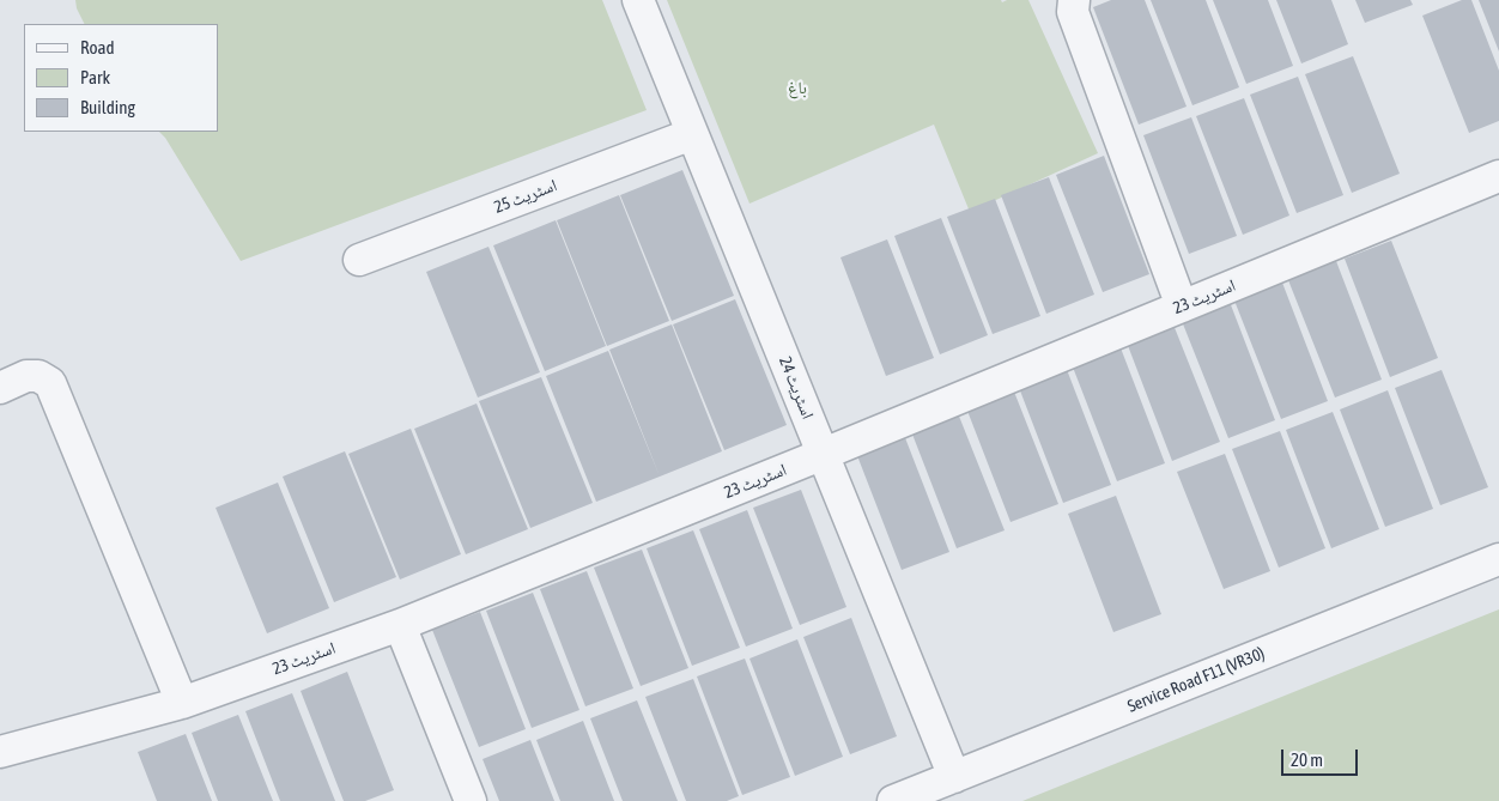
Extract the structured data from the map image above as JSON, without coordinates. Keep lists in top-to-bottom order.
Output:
{
  "streets": {
    "street": [
      "اسٹریٹ 25",
      "اسٹریٹ 23",
      "اسٹریٹ 24",
      "Service Road F11 (VR30)"
    ]
  },
  "crossings": [
    ["اسٹریٹ 25", "اسٹریٹ 24"],
    ["اسٹریٹ 23", "اسٹریٹ 24"],
    ["اسٹریٹ 24", "Service Road F11 (VR30)"]
  ],
  "parks": ["باغ"],
  "legend": ["Road", "Park", "Building"],
  "scale_bar": "20 m"
}
